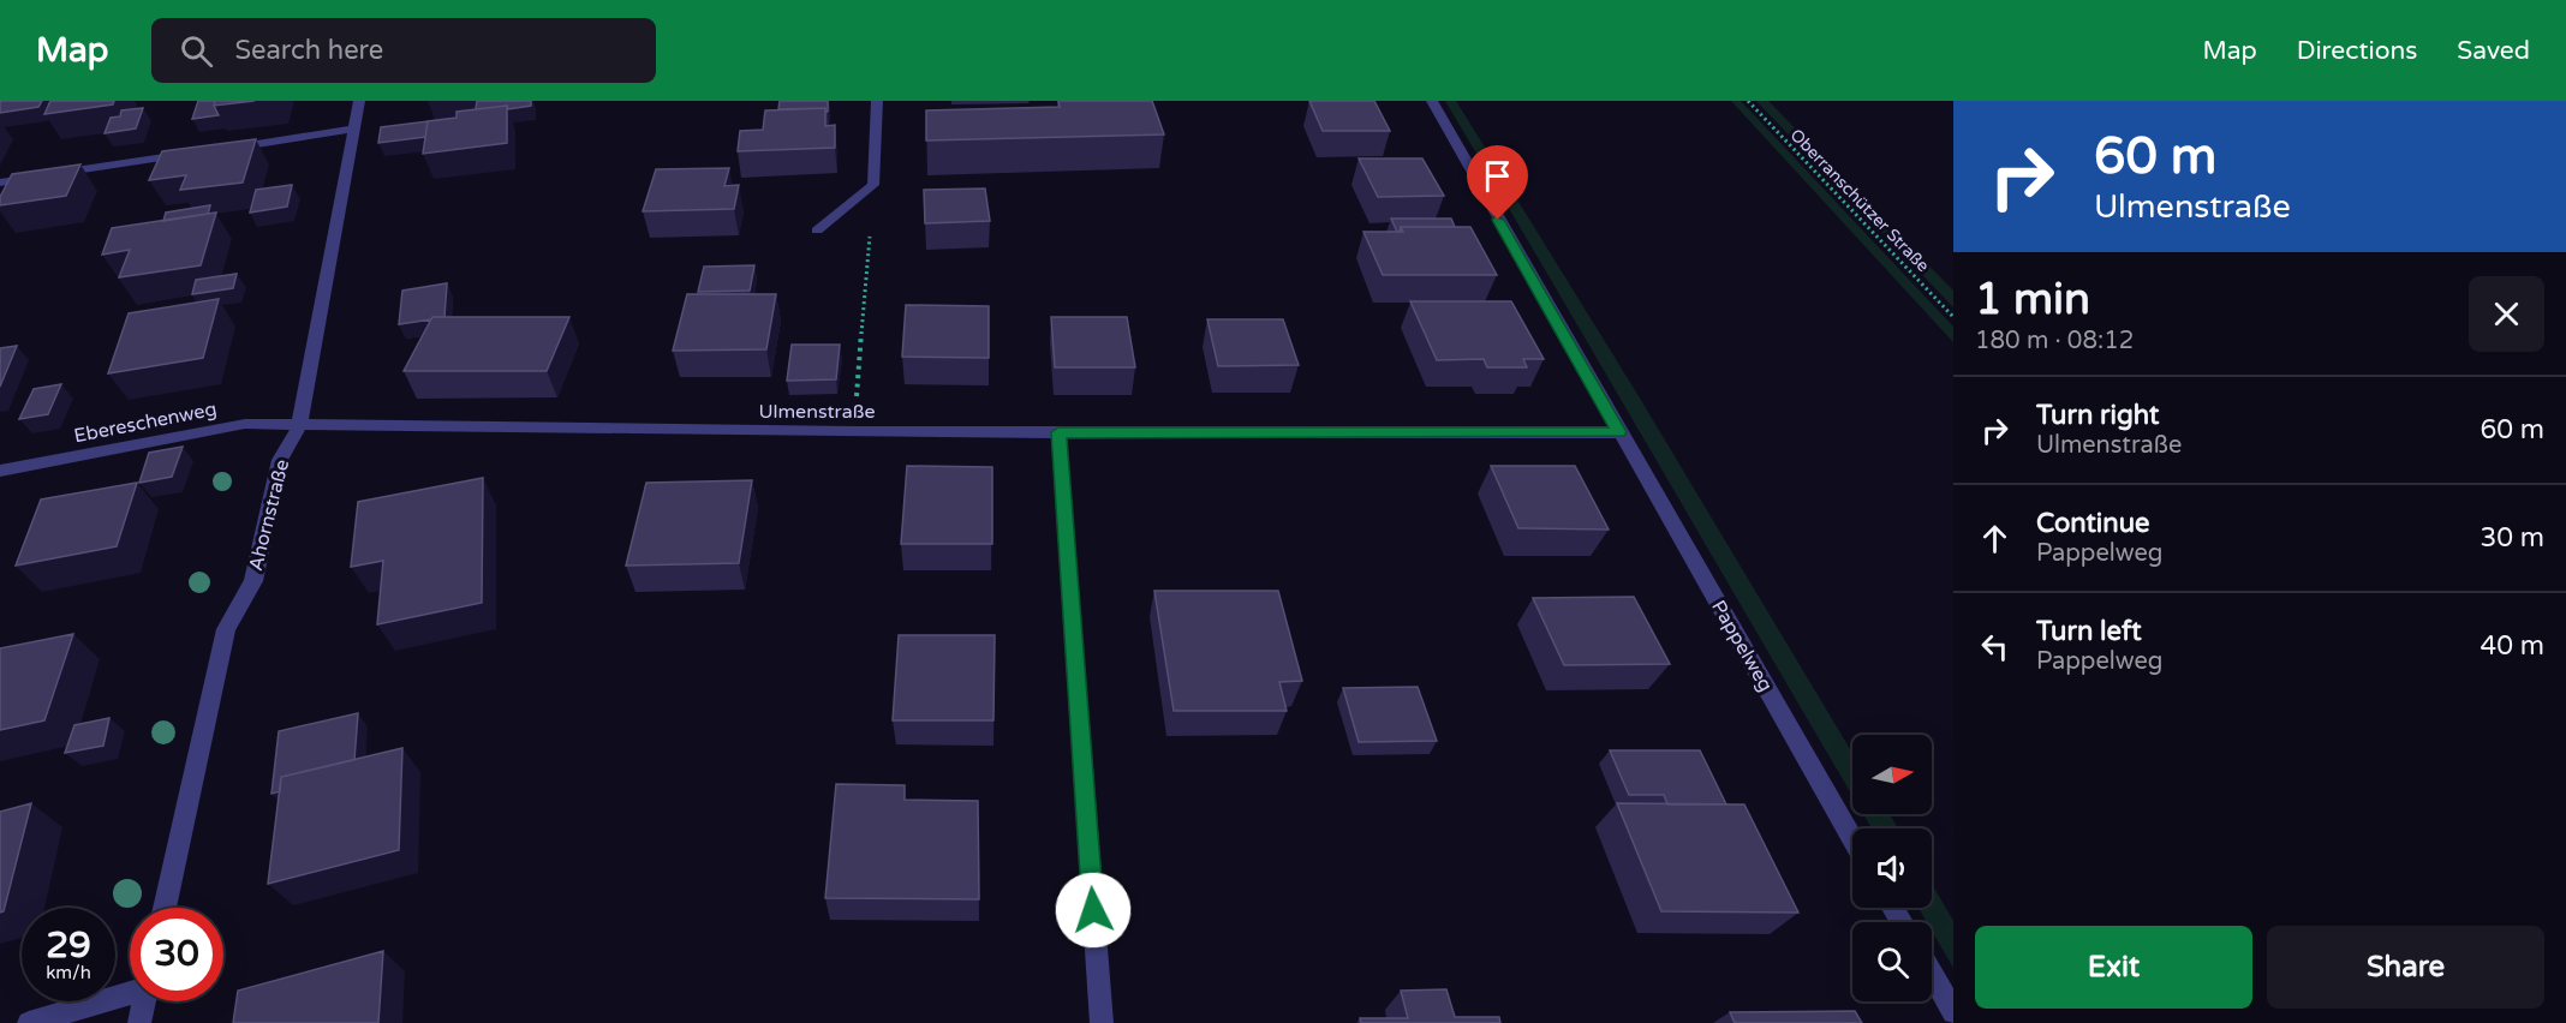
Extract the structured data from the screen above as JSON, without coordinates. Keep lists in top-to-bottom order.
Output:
{
  "streets": {
    "street": [
      "Ulmenstraße",
      "Ebereschenweg",
      "Ahornstraße",
      "Pappelweg"
    ],
    "path": ["Oberranschützer Straße"]
  },
  "crossings": [
    ["Ulmenstraße", "Ebereschenweg"],
    ["Ulmenstraße", "Ahornstraße"],
    ["Ulmenstraße", "Pappelweg"],
    ["Ebereschenweg", "Ahornstraße"]
  ],
  "north": "right",
  "page": {
    "header": "Map",
    "search": "Search here",
    "nav": ["Map", "Directions", "Saved"],
    "turn": ["60 m", "Ulmenstraße"],
    "heading": ["1 min", "180 m · 08:12"],
    "list": [
      {
        "name": "Turn right",
        "note": "Ulmenstraße",
        "value": "60 m"
      },
      {
        "name": "Continue",
        "note": "Pappelweg",
        "value": "30 m"
      },
      {
        "name": "Turn left",
        "note": "Pappelweg",
        "value": "40 m"
      }
    ],
    "speed": "29 km/h",
    "limit": "30",
    "buttons": ["Exit", "Share"]
  }
}
